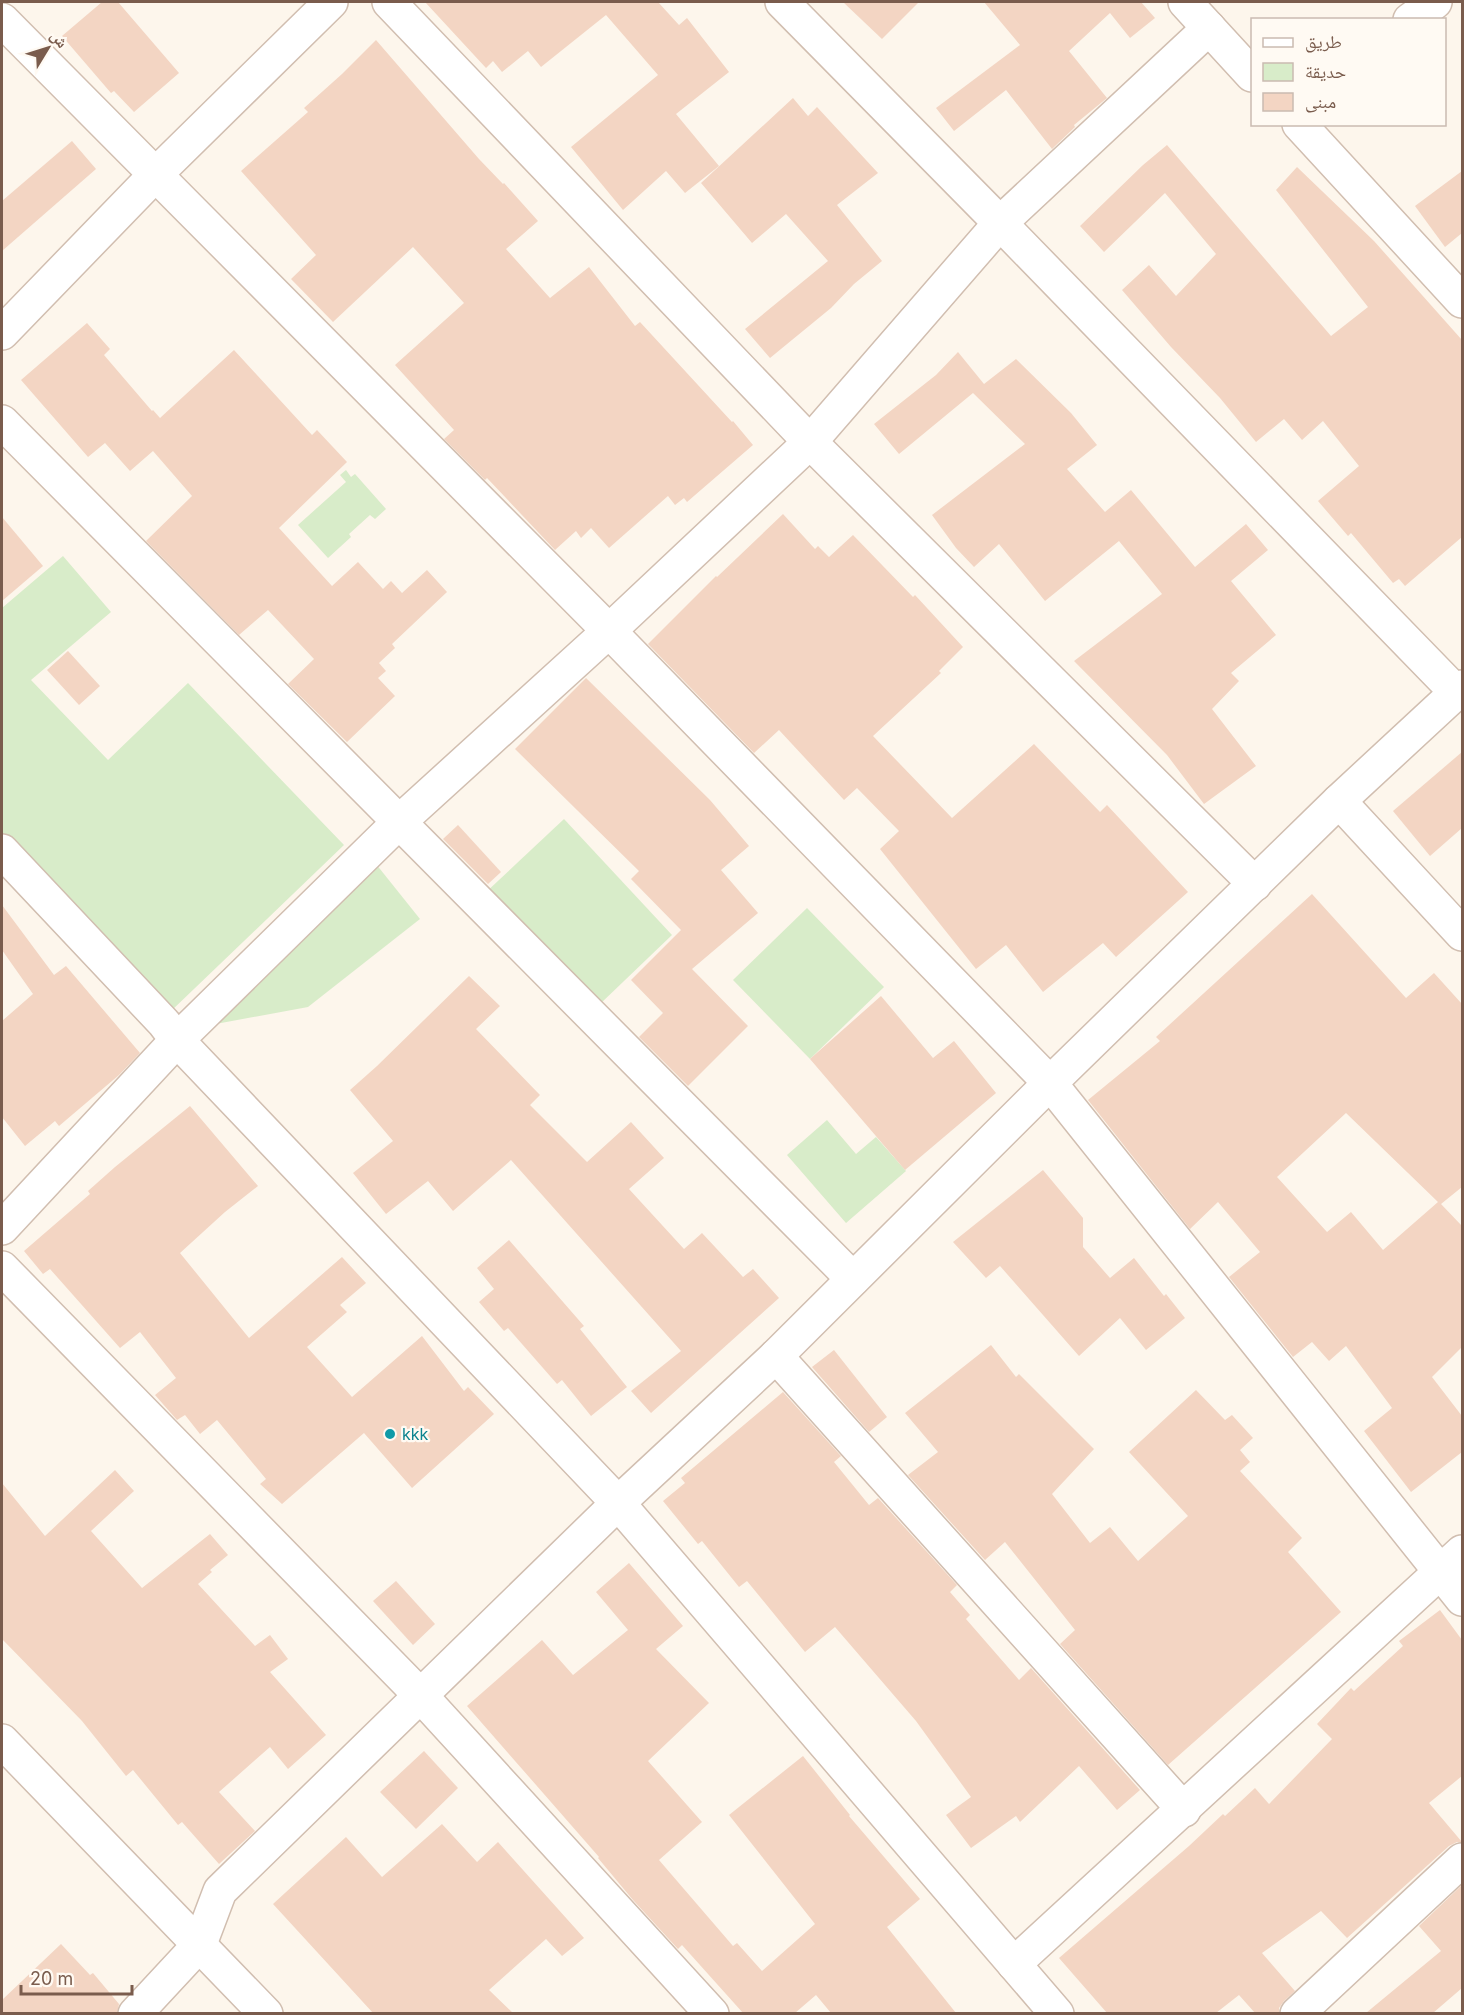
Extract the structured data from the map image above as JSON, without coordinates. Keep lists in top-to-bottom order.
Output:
{
  "places": ["kkk"],
  "legend": ["طريق", "حديقة", "مبنى"],
  "scale_bar": "20 m",
  "north": "top right"
}
